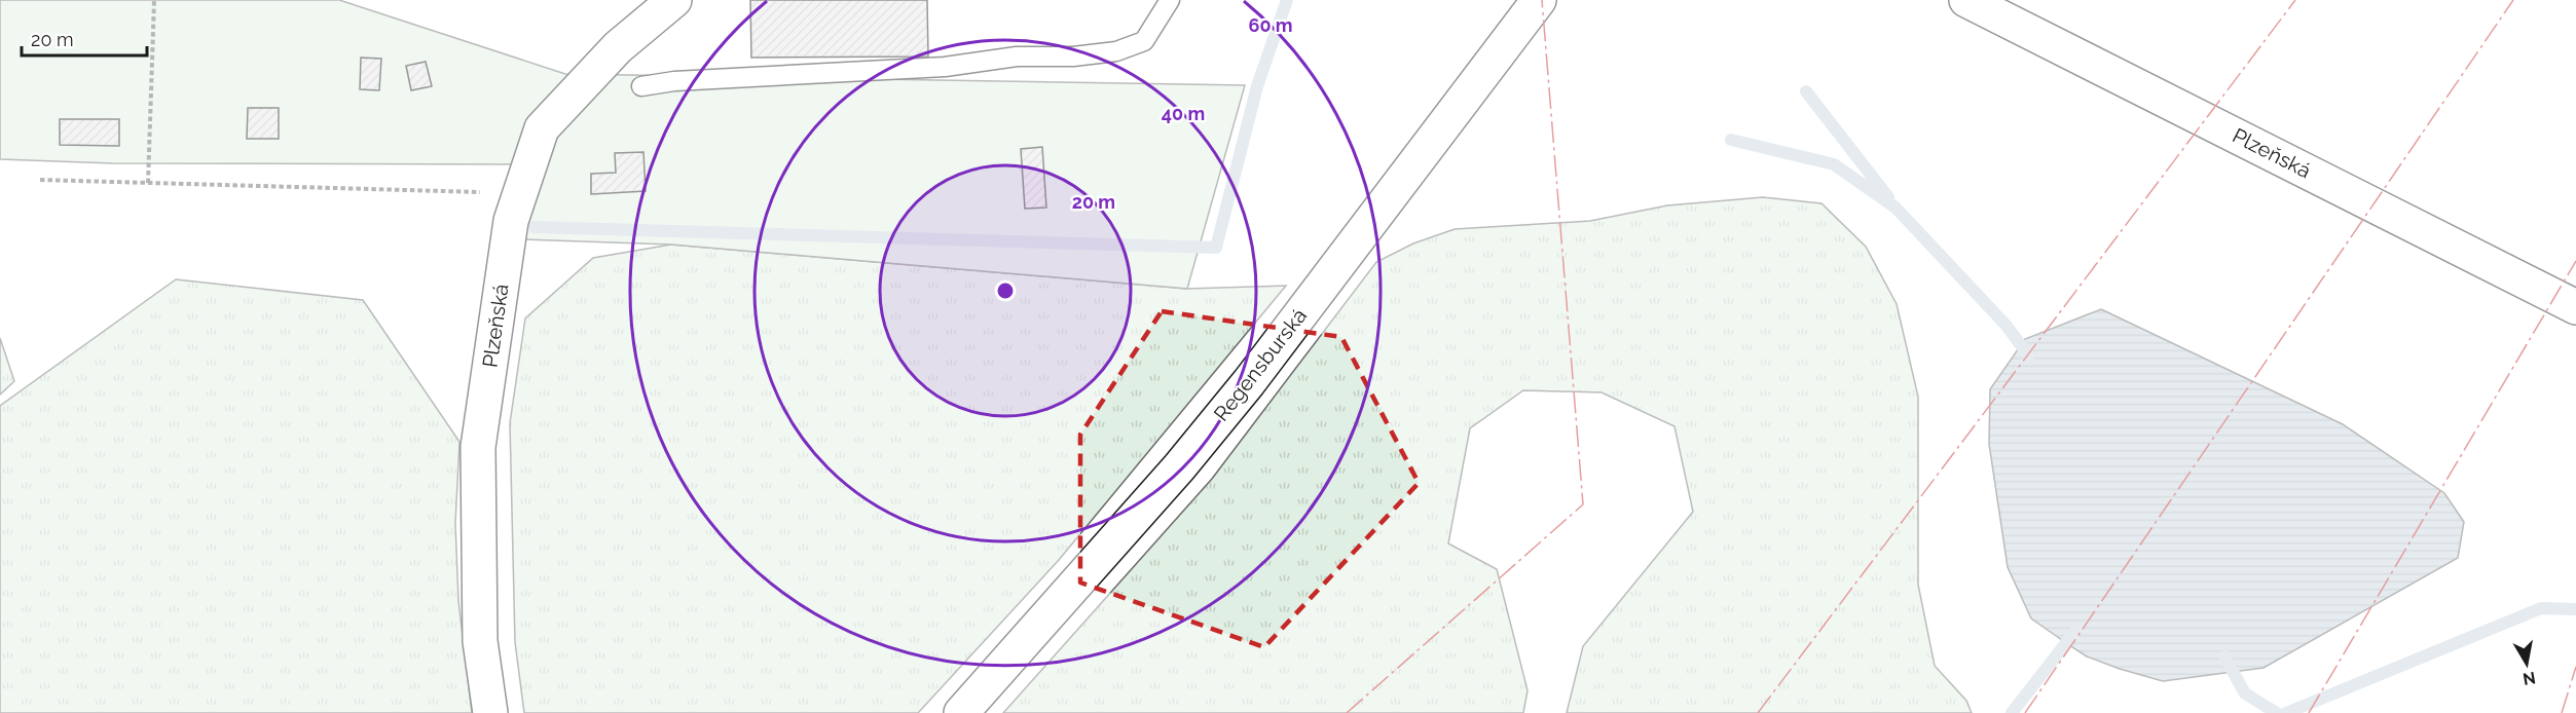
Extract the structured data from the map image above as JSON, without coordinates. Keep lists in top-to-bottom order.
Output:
{
  "streets": {
    "street": ["Plzeňská", "Regensburská"]
  },
  "scale_bar": "20 m",
  "north": "bottom",
  "rings": ["60 m", "40 m", "20 m"]
}
